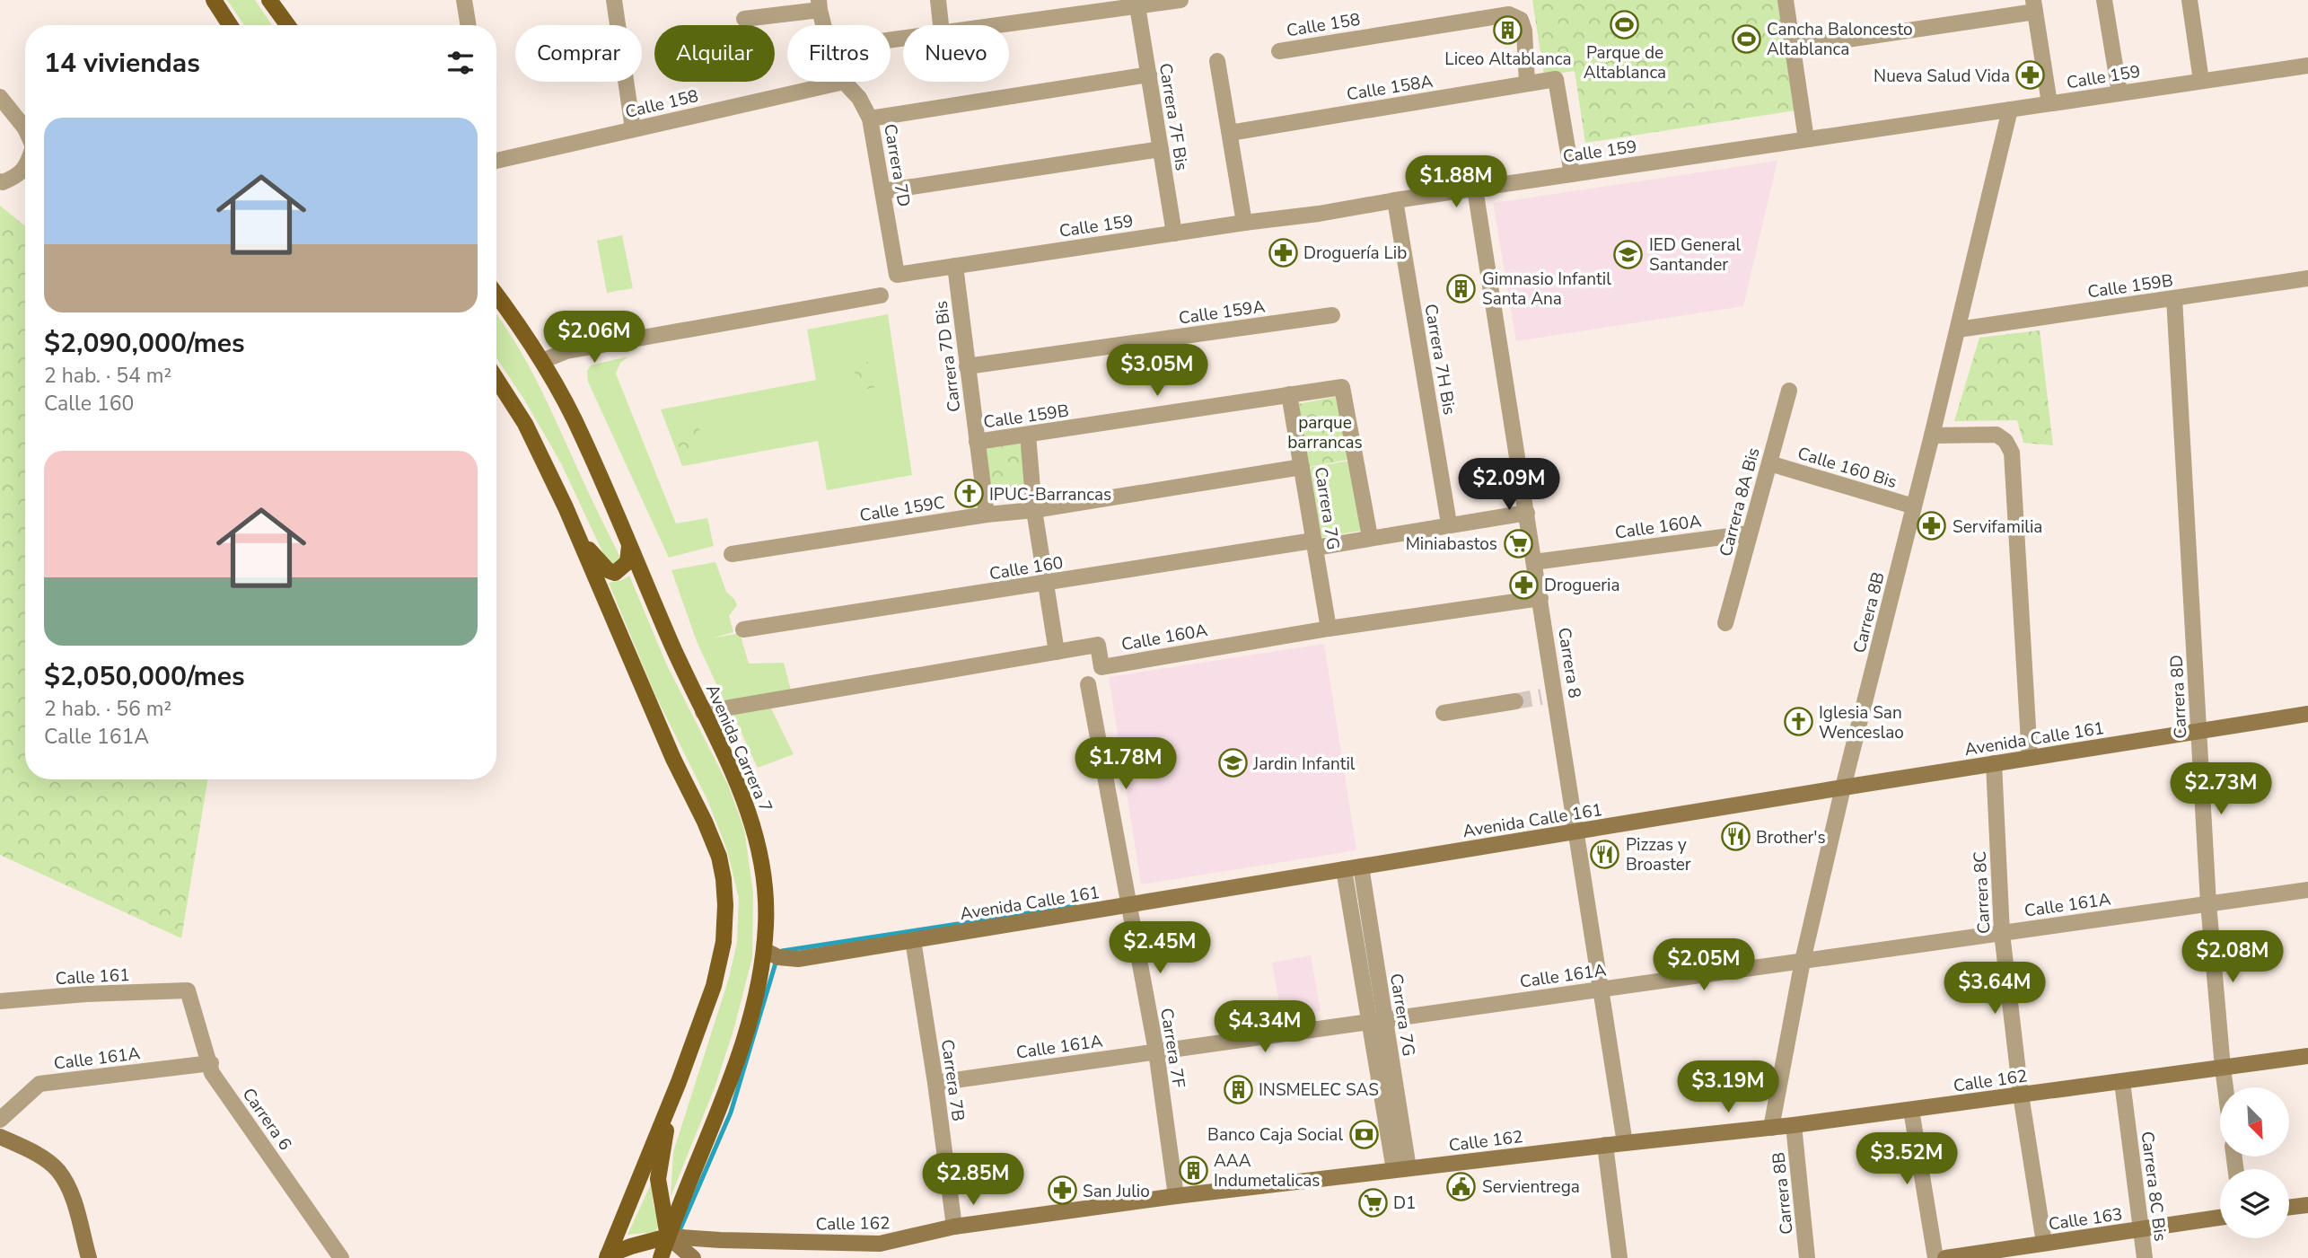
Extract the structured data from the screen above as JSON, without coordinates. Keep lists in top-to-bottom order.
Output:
{
  "streets": {
    "main road": ["Avenida Carrera 7"],
    "street": [
      "Calle 158",
      "Calle 159",
      "Calle 158A",
      "Carrera 7F Bis",
      "Carrera 7D",
      "Calle 159B",
      "Calle 159A",
      "Carrera 7D Bis",
      "Carrera 7H Bis",
      "Calle 160 Bis",
      "Carrera 8A Bis",
      "Calle 159C",
      "Carrera 7G",
      "Calle 160A",
      "Calle 160",
      "Carrera 8B",
      "Carrera 8",
      "Carrera 8D",
      "Avenida Calle 161",
      "Carrera 8C",
      "Calle 161A",
      "Calle 161",
      "Carrera 7F",
      "Carrera 7B",
      "Calle 162",
      "Carrera 6",
      "Carrera 8C Bis",
      "Calle 163"
    ]
  },
  "crossings": [
    ["Calle 158", "Calle 158A"],
    ["Calle 158", "Carrera 7D"],
    ["Calle 159", "Calle 158A"],
    ["Calle 159", "Carrera 7F Bis"],
    ["Calle 159", "Carrera 7D"],
    ["Calle 159", "Carrera 7D Bis"],
    ["Calle 159", "Carrera 7H Bis"],
    ["Calle 159", "Carrera 8B"],
    ["Calle 159", "Carrera 8"],
    ["Calle 159B", "Carrera 7D Bis"],
    ["Calle 159B", "Carrera 7G"],
    ["Calle 159B", "Calle 160"],
    ["Calle 159B", "Carrera 8B"],
    ["Calle 159B", "Carrera 8D"],
    ["Calle 159A", "Carrera 7D Bis"],
    ["Carrera 7D Bis", "Calle 159C"],
    ["Carrera 7H Bis", "Calle 160"],
    ["Calle 160 Bis", "Carrera 8A Bis"],
    ["Calle 160 Bis", "Carrera 8B"],
    ["Carrera 8A Bis", "Calle 160A"],
    ["Calle 159C", "Carrera 7G"],
    ["Carrera 7G", "Calle 160A"],
    ["Carrera 7G", "Calle 160"],
    ["Carrera 7G", "Avenida Calle 161"],
    ["Carrera 7G", "Calle 161A"],
    ["Carrera 7G", "Calle 162"],
    ["Calle 160A", "Carrera 8"],
    ["Calle 160A", "Avenida Carrera 7"],
    ["Calle 160", "Carrera 8"],
    ["Carrera 8B", "Avenida Calle 161"],
    ["Carrera 8B", "Calle 161A"],
    ["Carrera 8B", "Calle 162"],
    ["Carrera 8", "Avenida Calle 161"],
    ["Carrera 8", "Calle 161A"],
    ["Carrera 8", "Calle 162"],
    ["Carrera 8D", "Avenida Calle 161"],
    ["Carrera 8D", "Calle 161A"],
    ["Carrera 8D", "Calle 162"],
    ["Avenida Calle 161", "Avenida Carrera 7"],
    ["Avenida Calle 161", "Carrera 8C"],
    ["Avenida Calle 161", "Carrera 7F"],
    ["Avenida Calle 161", "Carrera 7B"],
    ["Avenida Carrera 7", "Calle 162"],
    ["Carrera 8C", "Calle 161A"],
    ["Carrera 8C", "Calle 162"],
    ["Carrera 8C", "Calle 163"],
    ["Calle 161A", "Carrera 7F"],
    ["Calle 161A", "Carrera 7B"],
    ["Calle 161A", "Carrera 6"],
    ["Calle 161", "Carrera 6"],
    ["Carrera 7F", "Calle 162"],
    ["Carrera 7B", "Calle 162"],
    ["Calle 162", "Carrera 8C Bis"],
    ["Carrera 8C Bis", "Calle 163"]
  ],
  "parks": ["parque barrancas"],
  "places": {
    "sports": ["Parque de Altablanca", "Cancha Baloncesto Altablanca"],
    "building": [
      "Liceo Altablanca",
      "Gimnasio Infantil Santa Ana",
      "INSMELEC SAS",
      "AAA Indumetalicas"
    ],
    "pharmacy": [
      "Nueva Salud Vida",
      "Droguería Lib",
      "Servifamilia",
      "Drogueria",
      "San Julio"
    ],
    "school or university": ["IED General Santander", "Jardin Infantil"],
    "church": ["IPUC-Barrancas", "Iglesia San Wenceslao"],
    "supermarket": ["Miniabastos", "D1"],
    "restaurant": ["Brother's", "Pizzas y Broaster"],
    "bank": ["Banco Caja Social"],
    "public building": ["Servientrega"]
  },
  "north": "bottom right",
  "page": {
    "chip": [
      "Comprar",
      "Alquilar",
      "Filtros",
      "Nuevo"
    ],
    "heading": "14 viviendas",
    "list": [
      {
        "name": "$2,090,000/mes",
        "note": "2 hab. · 54 m² · Calle 160"
      },
      {
        "name": "$2,050,000/mes",
        "note": "2 hab. · 56 m² · Calle 161A"
      }
    ],
    "price": [
      "$1.88M",
      "$2.06M",
      "$3.05M",
      "$2.09M",
      "$1.78M",
      "$2.73M",
      "$2.45M",
      "$2.08M",
      "$2.05M",
      "$3.64M",
      "$4.34M",
      "$3.19M",
      "$3.52M",
      "$2.85M"
    ]
  }
}
